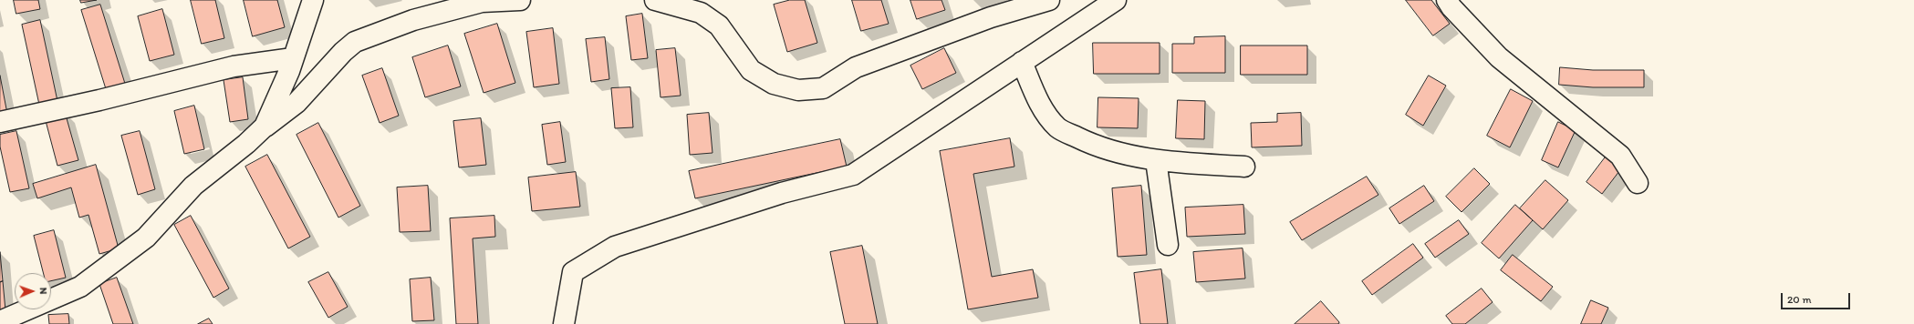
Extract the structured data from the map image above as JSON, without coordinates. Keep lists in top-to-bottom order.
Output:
{
  "scale_bar": "20 m",
  "north": "right"
}
